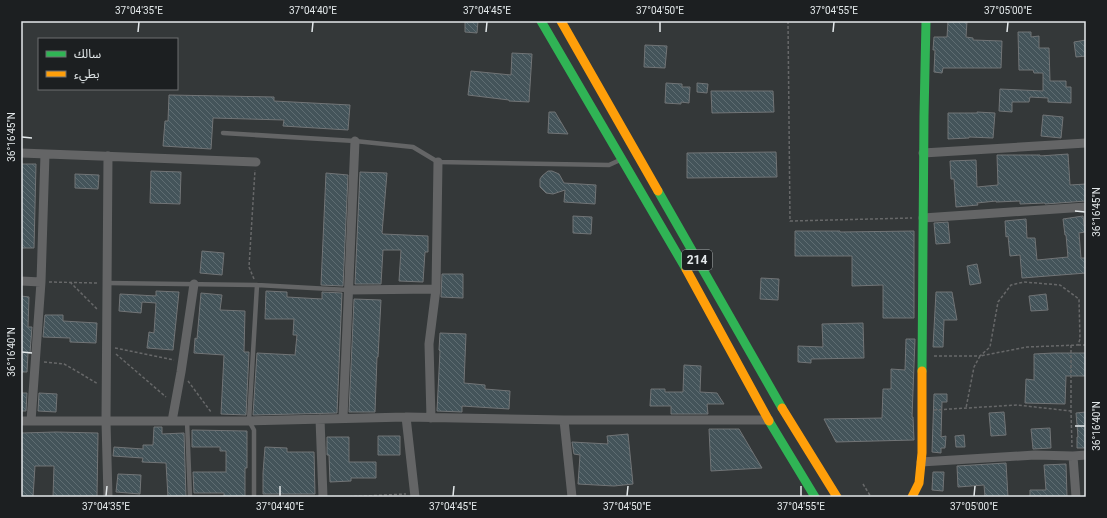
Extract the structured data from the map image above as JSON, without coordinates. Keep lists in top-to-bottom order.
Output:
{
  "streets": {
    "main road": ["214"]
  },
  "legend": ["سالك", "بطيء"],
  "coordinates": [
    "37°04'35\"E",
    "37°04'40\"E",
    "37°04'45\"E",
    "37°04'50\"E",
    "37°04'55\"E",
    "37°05'00\"E",
    "36°16'45\"N",
    "36°16'40\"N"
  ]
}
